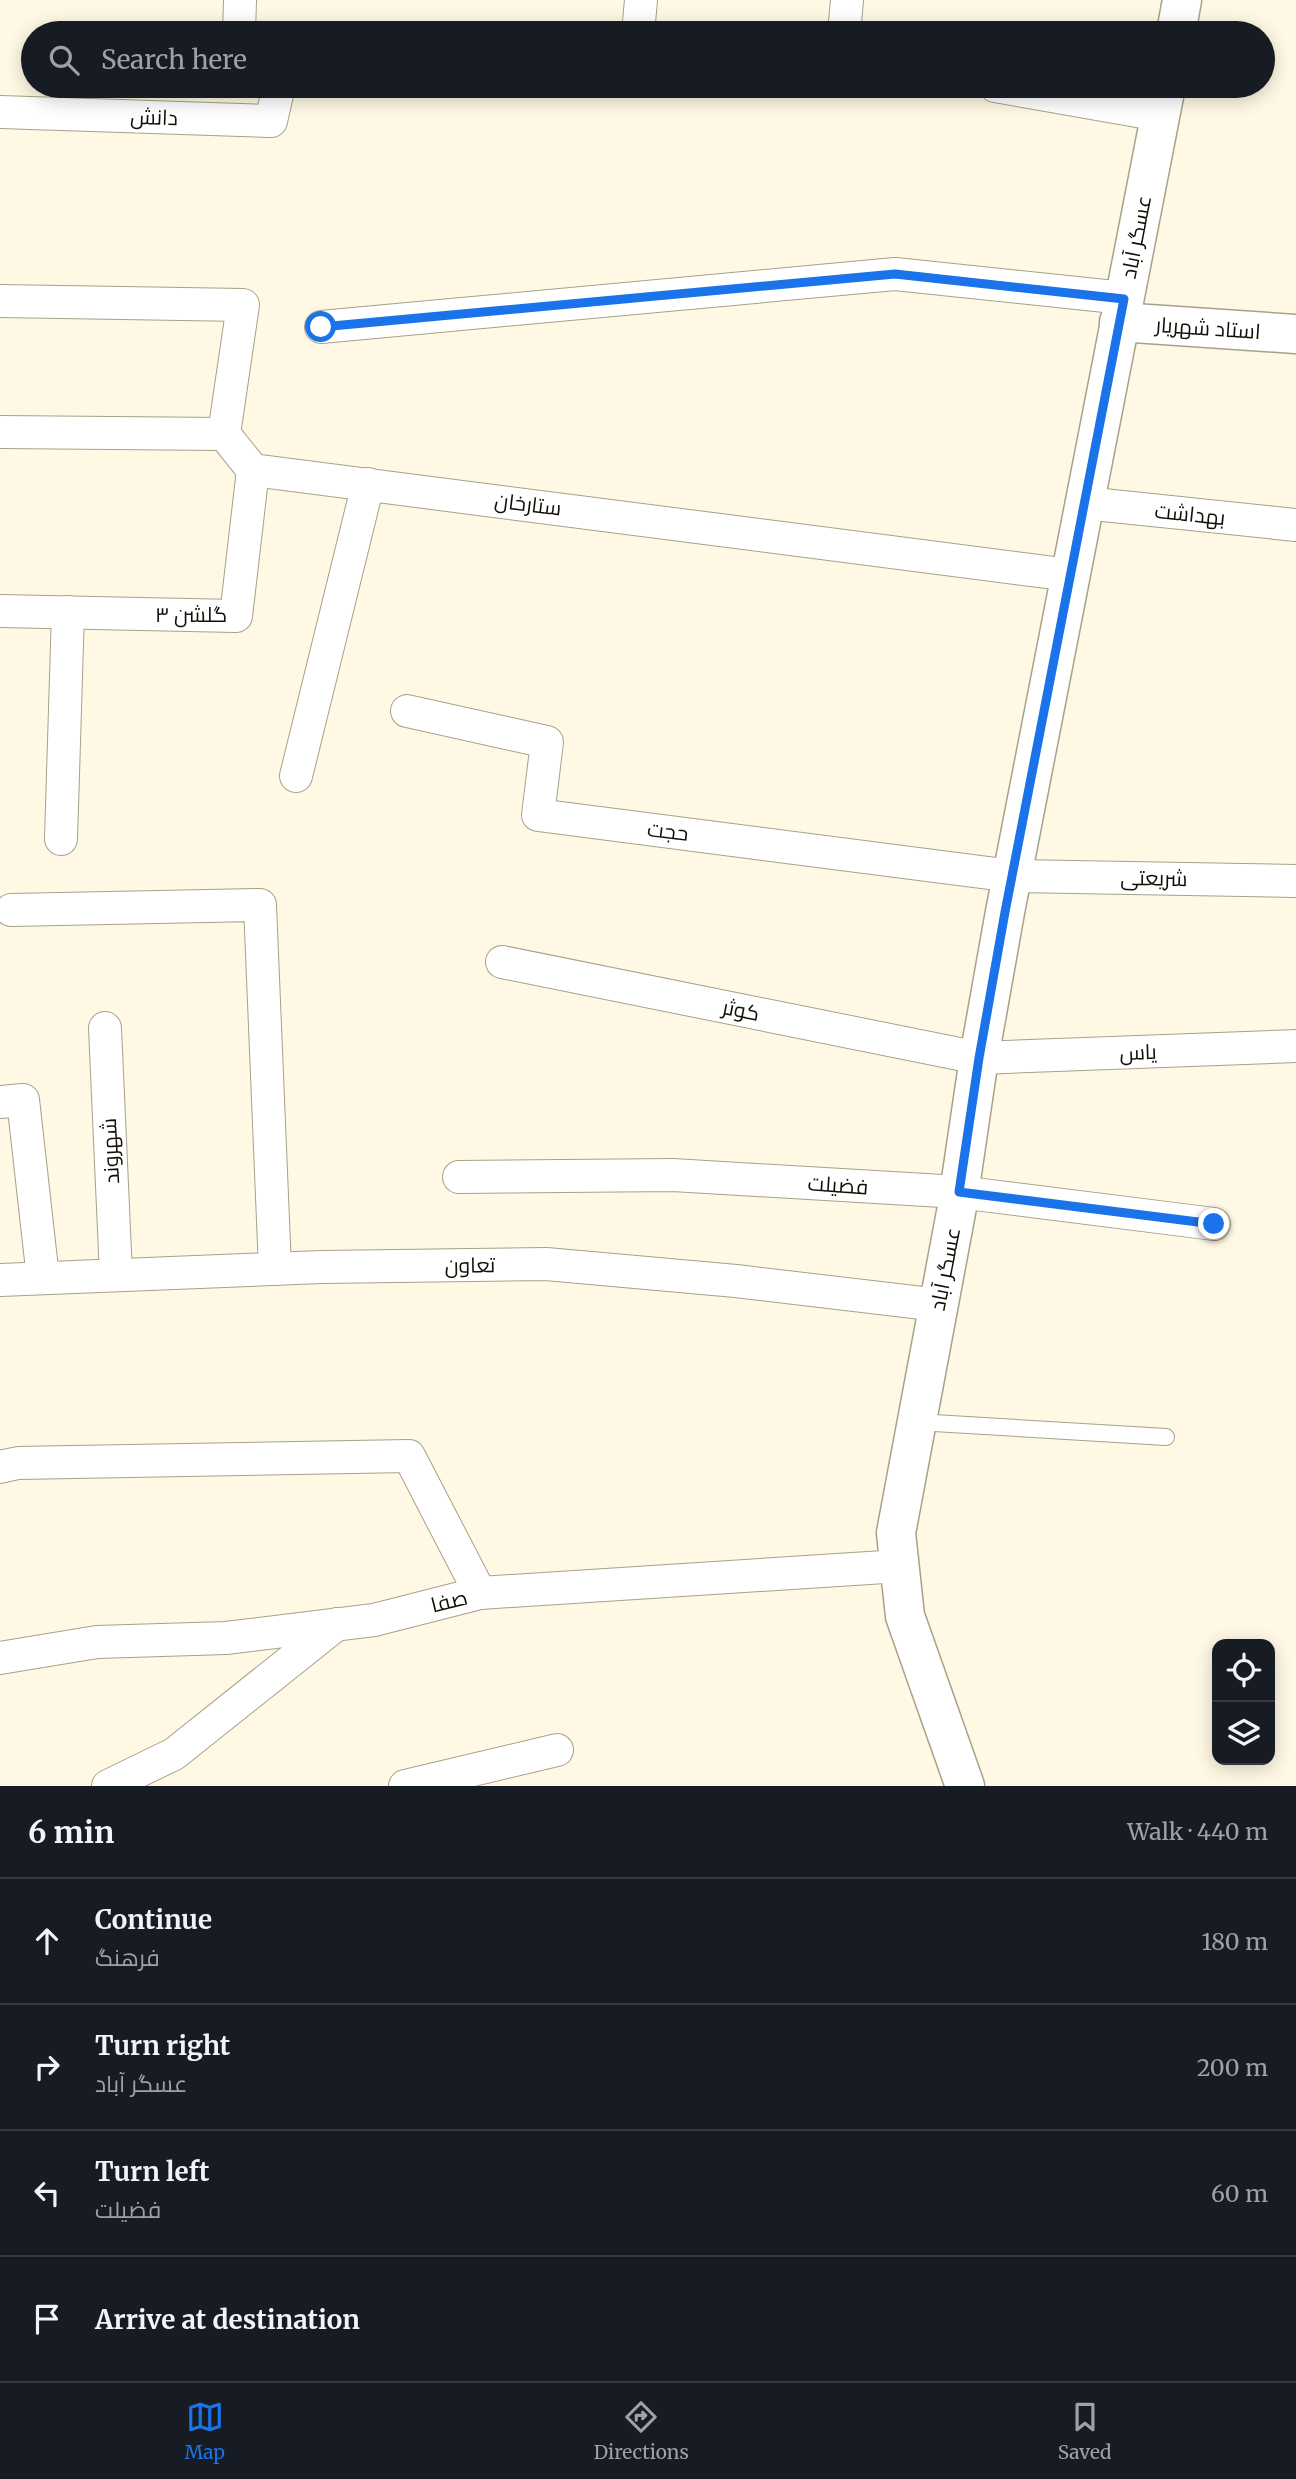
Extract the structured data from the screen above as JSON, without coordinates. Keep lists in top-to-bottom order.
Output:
{
  "streets": {
    "street": [
      "دانش",
      "عسگر آباد",
      "استاد شهریار",
      "ستارخان",
      "بهداشت",
      "گلشن ۳",
      "حجت",
      "شریعتی",
      "کوثر",
      "یاس",
      "شهروند",
      "فضیلت",
      "تعاون",
      "صفا"
    ]
  },
  "crossings": [
    ["عسگر آباد", "استاد شهریار"],
    ["عسگر آباد", "ستارخان"],
    ["عسگر آباد", "بهداشت"],
    ["عسگر آباد", "حجت"],
    ["عسگر آباد", "شریعتی"],
    ["عسگر آباد", "کوثر"],
    ["عسگر آباد", "یاس"],
    ["عسگر آباد", "فضیلت"],
    ["عسگر آباد", "تعاون"],
    ["عسگر آباد", "صفا"],
    ["ستارخان", "گلشن ۳"],
    ["حجت", "شریعتی"],
    ["کوثر", "یاس"],
    ["شهروند", "تعاون"]
  ],
  "page": {
    "search": "Search here",
    "heading": ["6 min", "Walk · 440 m"],
    "list": [
      ["Continue", "فرهنگ", "180 m"],
      ["Turn right", "عسگر آباد", "200 m"],
      ["Turn left", "فضیلت", "60 m"],
      "Arrive at destination"
    ],
    "nav": ["Map", "Directions", "Saved"]
  }
}
